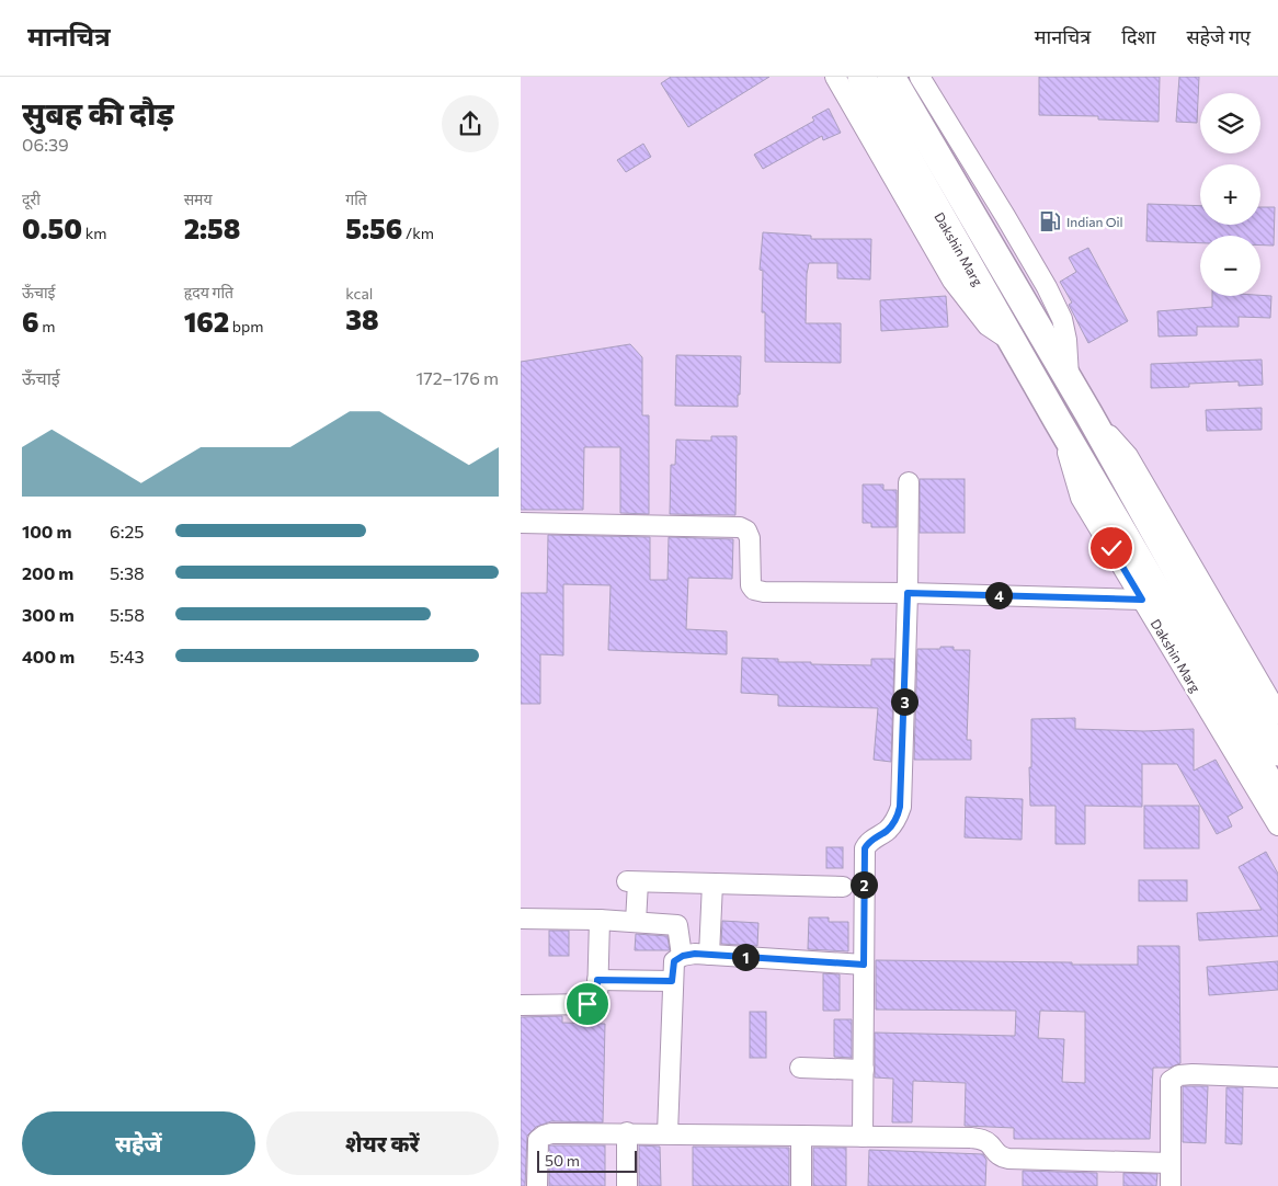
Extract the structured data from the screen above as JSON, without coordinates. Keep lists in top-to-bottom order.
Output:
{
  "streets": {
    "highway": ["Dakshin Marg"]
  },
  "places": {
    "fuel station": ["Indian Oil"]
  },
  "scale_bar": "50 m",
  "page": {
    "header": "मानचित्र",
    "nav": ["मानचित्र", "दिशा", "सहेजे गए"],
    "heading": ["सुबह की दौड़", "06:39"],
    "map_buttons": ["+", "−"],
    "stats": [
      ["दूरी", "0.50 km"],
      ["समय", "2:58"],
      ["गति", "5:56 /km"],
      ["ऊँचाई", "6 m"],
      ["हृदय गति", "162 bpm"],
      ["kcal", "38"]
    ],
    "chart": ["ऊँचाई", "172–176 m"],
    "list": [
      {
        "name": "100 m",
        "note": "6:25"
      },
      {
        "name": "200 m",
        "note": "5:38"
      },
      {
        "name": "300 m",
        "note": "5:58"
      },
      {
        "name": "400 m",
        "note": "5:43"
      }
    ],
    "pins": [
      "4",
      "3",
      "2",
      "1"
    ],
    "buttons": ["सहेजें", "शेयर करें"],
    "scale": "50 m"
  }
}
